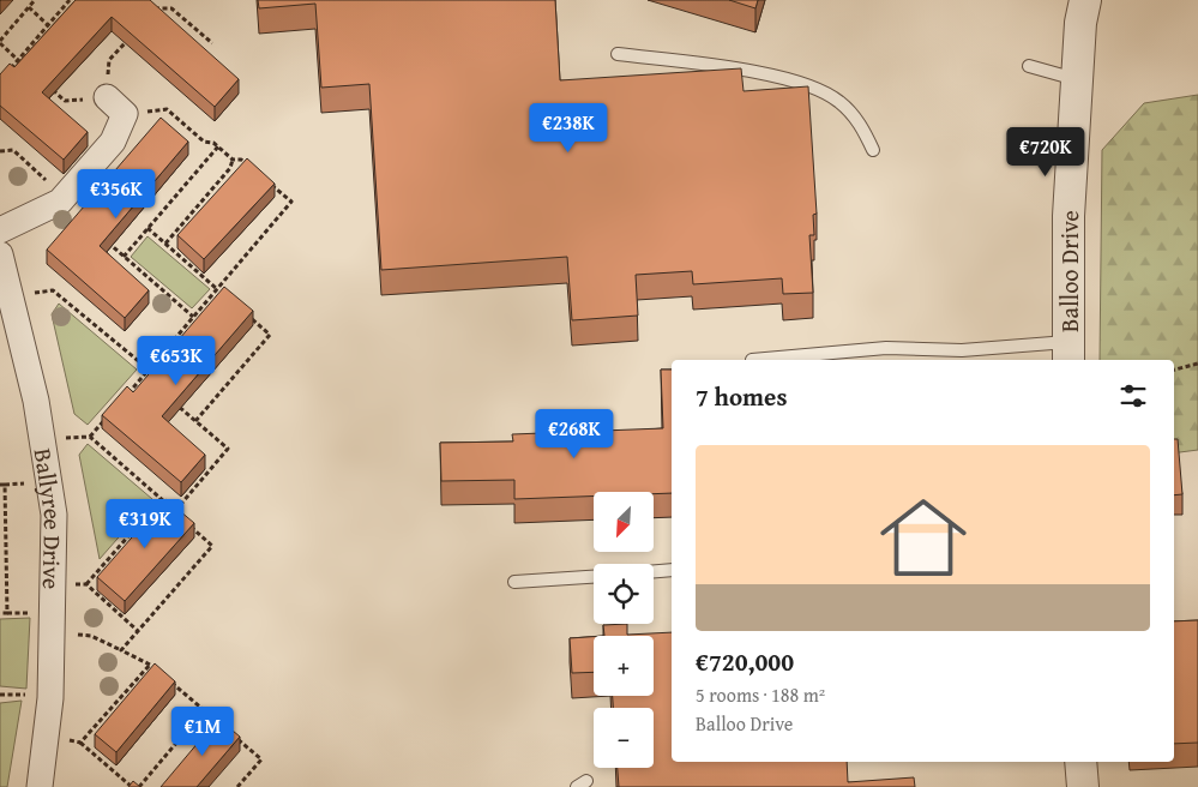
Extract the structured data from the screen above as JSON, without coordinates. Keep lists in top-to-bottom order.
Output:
{
  "streets": {
    "street": ["Balloo Drive", "Ballyree Drive"]
  },
  "north": "bottom left",
  "page": {
    "price": [
      "€238K",
      "€720K",
      "€356K",
      "€653K",
      "€268K",
      "€319K",
      "€1M"
    ],
    "heading": "7 homes",
    "list": [
      {
        "name": "€720,000",
        "note": "5 rooms · 188 m² · Balloo Drive"
      }
    ],
    "map_buttons": ["+", "−"]
  }
}
